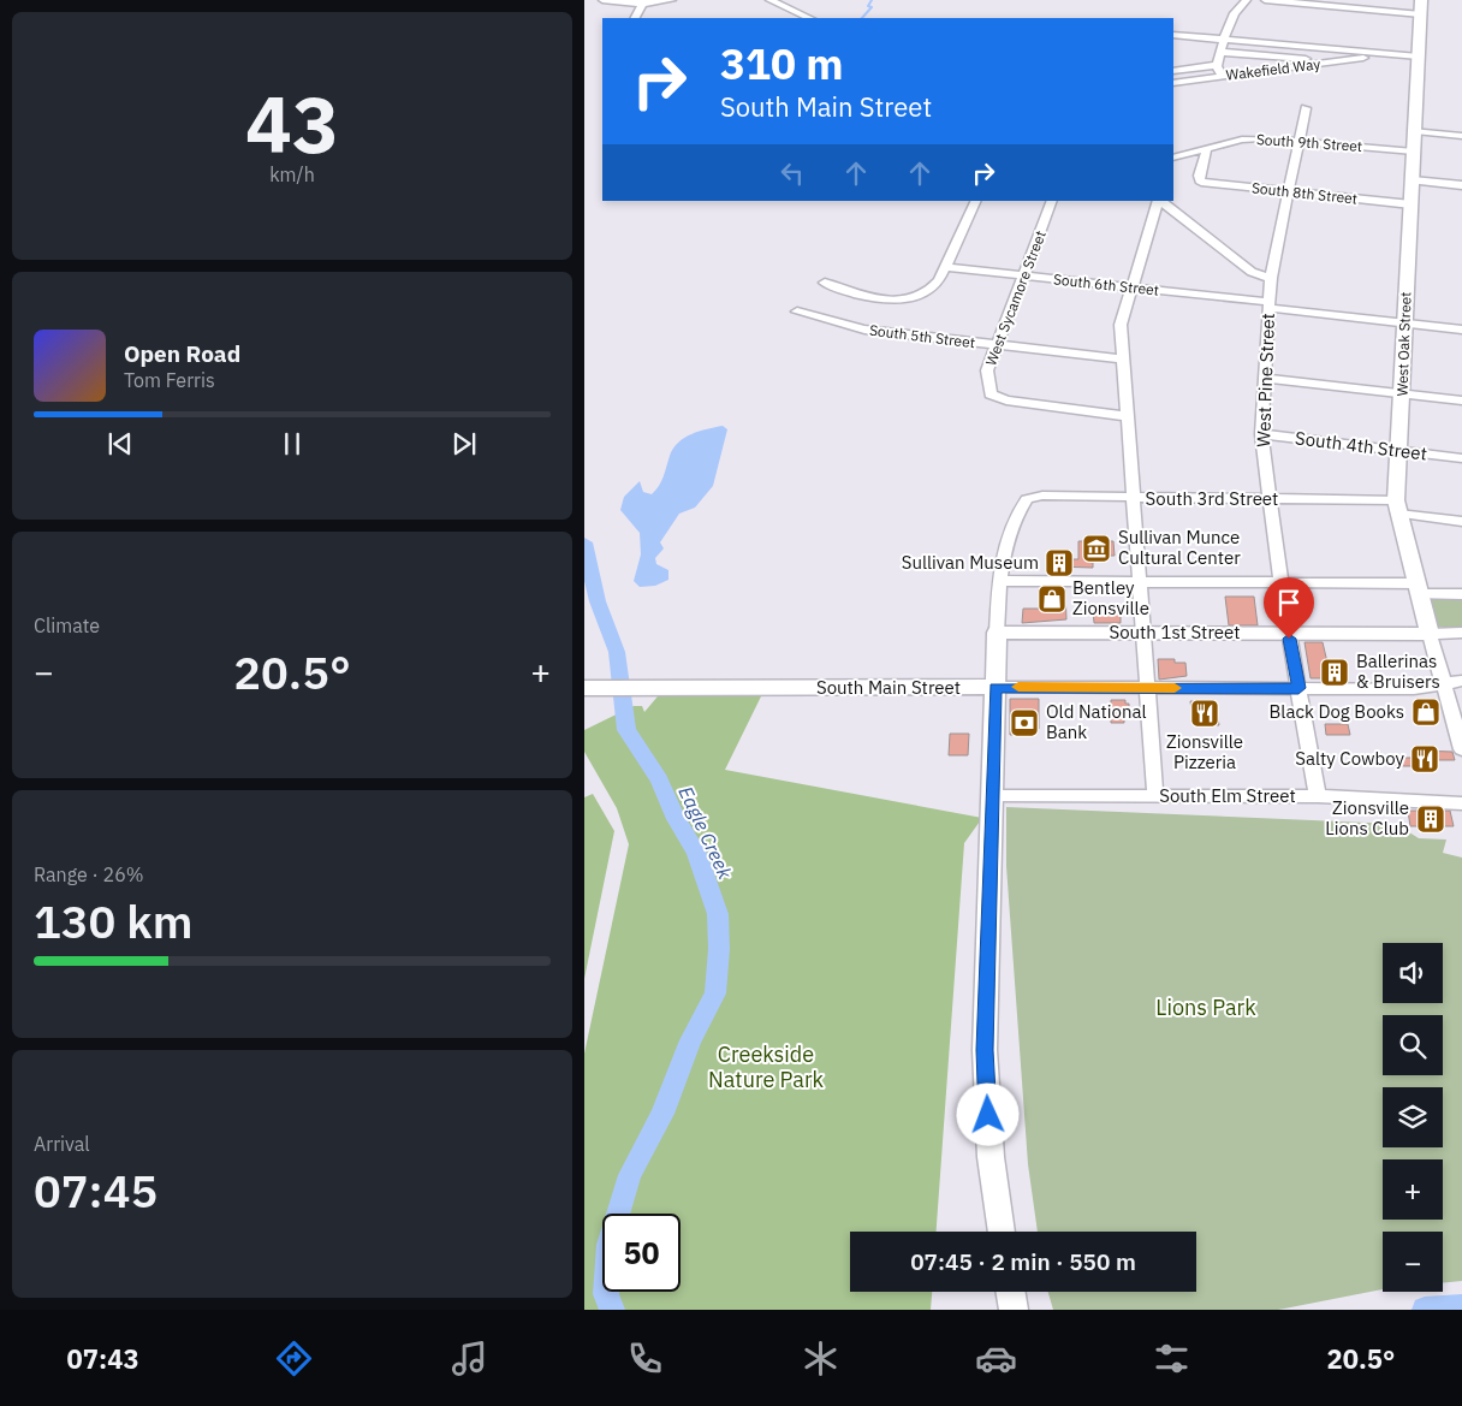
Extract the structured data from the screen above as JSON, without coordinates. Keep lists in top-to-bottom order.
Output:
{
  "streets": {
    "main road": ["West Oak Street", "South 1st Street", "South Main Street"],
    "street": [
      "Wakefield Way",
      "South 9th Street",
      "South 8th Street",
      "South 6th Street",
      "West Sycamore Street",
      "South 5th Street",
      "West Pine Street",
      "South 4th Street",
      "South 3rd Street",
      "South Elm Street"
    ]
  },
  "crossings": [
    ["South 9th Street", "South 8th Street"],
    ["South 9th Street", "West Oak Street"],
    ["South 9th Street", "West Pine Street"],
    ["South 8th Street", "West Oak Street"],
    ["South 8th Street", "West Pine Street"],
    ["South 6th Street", "West Sycamore Street"],
    ["South 6th Street", "West Oak Street"],
    ["South 6th Street", "West Pine Street"],
    ["West Sycamore Street", "South 5th Street"],
    ["West Oak Street", "South 4th Street"],
    ["West Oak Street", "South 3rd Street"],
    ["West Oak Street", "South 1st Street"],
    ["West Oak Street", "South Main Street"],
    ["West Pine Street", "South 4th Street"],
    ["West Pine Street", "South 3rd Street"],
    ["West Pine Street", "South 1st Street"],
    ["West Pine Street", "South Main Street"],
    ["West Pine Street", "South Elm Street"]
  ],
  "water": ["Eagle Creek"],
  "parks": ["Lions Park", "Creekside Nature Park"],
  "places": {
    "museum": ["Sullivan Munce Cultural Center"],
    "building": ["Sullivan Museum", "Ballerinas & Bruisers", "Zionsville Lions Club"],
    "shop": ["Bentley Zionsville", "Black Dog Books"],
    "restaurant": ["Zionsville Pizzeria", "Salty Cowboy"],
    "bank": ["Old National Bank"]
  },
  "page": {
    "tile": [
      ["43", "km/h"],
      "Climate",
      ["Range · 26%", "130 km"],
      ["Arrival", "07:45"]
    ],
    "turn": ["310 m", "South Main Street"],
    "song": ["Open Road", "Tom Ferris"],
    "heat": ["−", "20.5°", "+"],
    "map_buttons": ["+", "−"],
    "limit": "50",
    "trip": "07:45 · 2 min · 550 m",
    "tabs": ["07:43", "20.5°"]
  }
}
